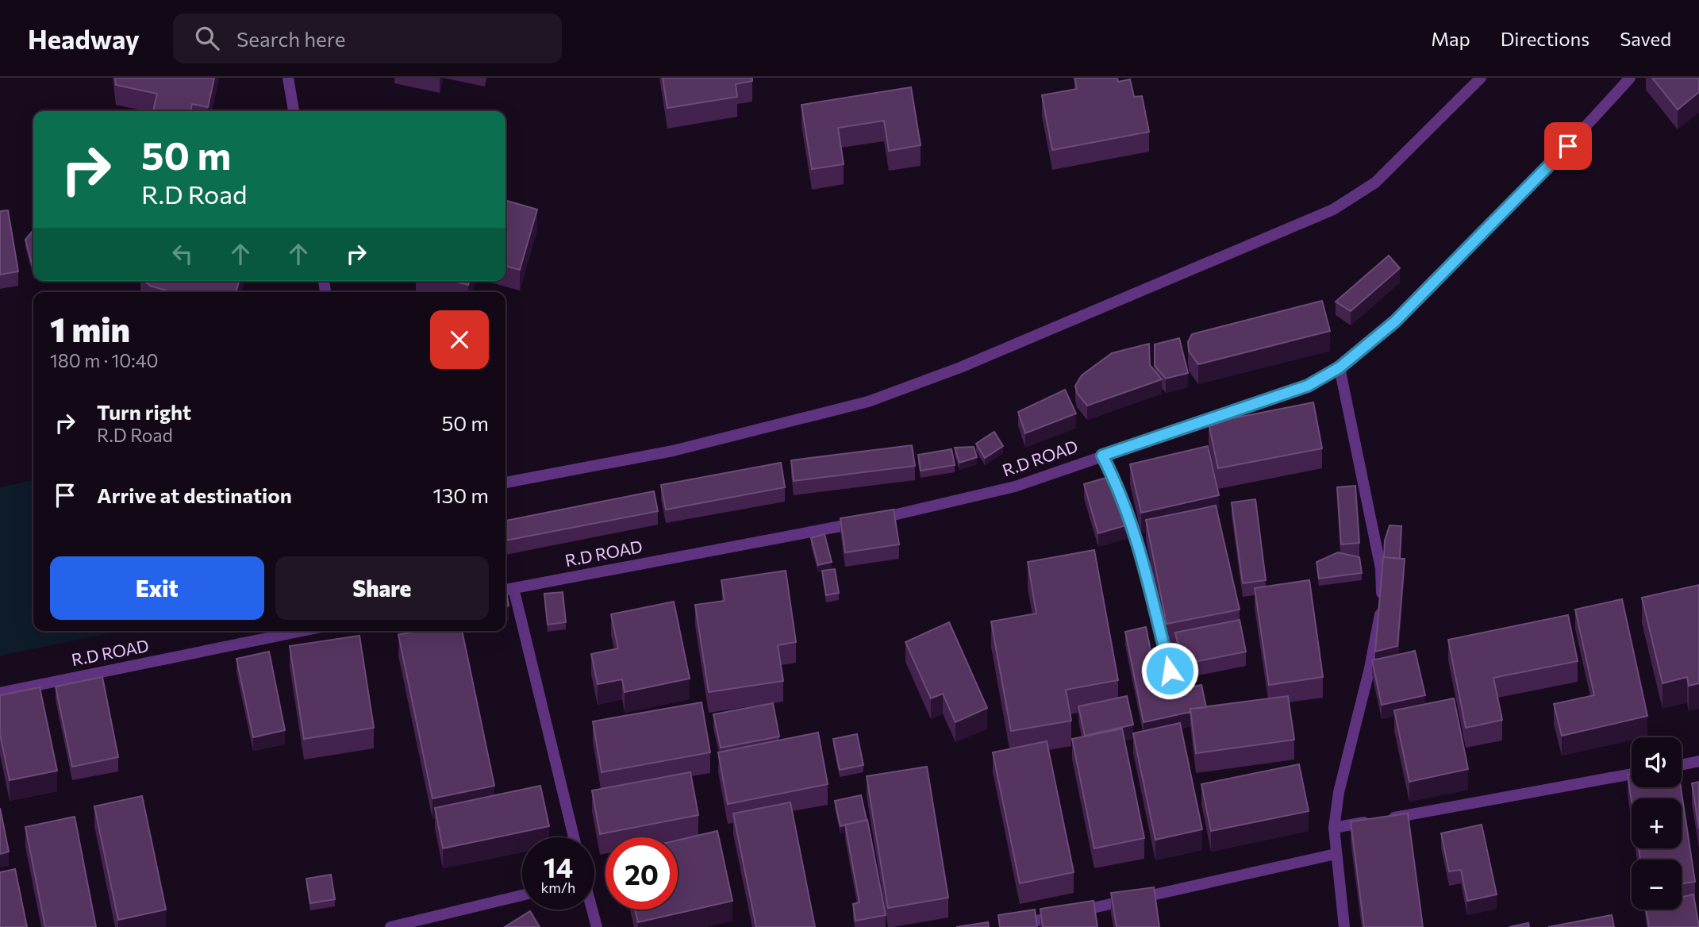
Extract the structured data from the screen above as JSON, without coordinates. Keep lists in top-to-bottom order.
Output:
{
  "streets": {
    "street": ["R.D ROAD"]
  },
  "page": {
    "header": "Headway",
    "search": "Search here",
    "nav": ["Map", "Directions", "Saved"],
    "turn": ["50 m", "R.D Road"],
    "heading": ["1 min", "180 m · 10:40"],
    "list": [
      {
        "name": "Turn right",
        "note": "R.D Road",
        "value": "50 m"
      },
      {
        "name": "Arrive at destination",
        "value": "130 m"
      }
    ],
    "buttons": ["Exit", "Share"],
    "map_buttons": ["+", "−"],
    "speed": "14 km/h",
    "limit": "20"
  }
}
